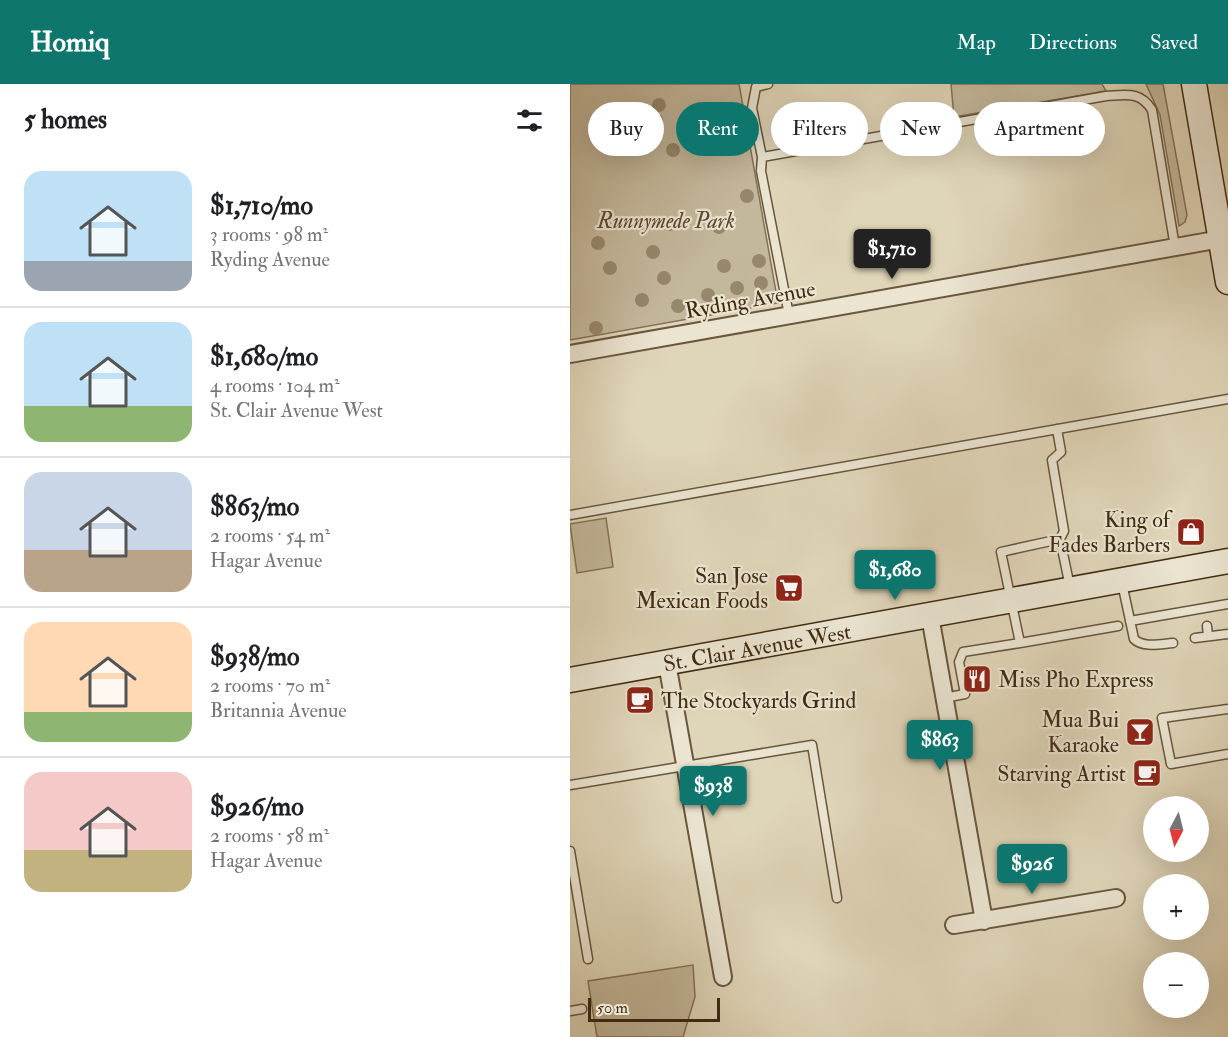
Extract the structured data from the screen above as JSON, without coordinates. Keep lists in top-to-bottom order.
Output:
{
  "streets": {
    "main road": ["St. Clair Avenue West"],
    "street": ["Ryding Avenue"]
  },
  "parks": ["Runnymede Park"],
  "places": {
    "shop": ["King of Fades Barbers"],
    "supermarket": ["San Jose Mexican Foods"],
    "restaurant": ["Miss Pho Express"],
    "cafe": ["The Stockyards Grind", "Starving Artist"],
    "bar": ["Mua Bui Karaoke"]
  },
  "scale_bar": "50 m",
  "north": "bottom",
  "page": {
    "header": "Homiq",
    "nav": ["Map", "Directions", "Saved"],
    "heading": "5 homes",
    "chip": [
      "Buy",
      "Rent",
      "Filters",
      "New",
      "Apartment"
    ],
    "list": [
      {
        "name": "$1,710/mo",
        "note": "3 rooms · 98 m² · Ryding Avenue"
      },
      {
        "name": "$1,680/mo",
        "note": "4 rooms · 104 m² · St. Clair Avenue West"
      },
      {
        "name": "$863/mo",
        "note": "2 rooms · 54 m² · Hagar Avenue"
      },
      {
        "name": "$938/mo",
        "note": "2 rooms · 70 m² · Britannia Avenue"
      },
      {
        "name": "$926/mo",
        "note": "2 rooms · 58 m² · Hagar Avenue"
      }
    ],
    "price": [
      "$1,710",
      "$1,680",
      "$863",
      "$938",
      "$926"
    ],
    "map_buttons": ["+", "−"],
    "scale": "50 m"
  }
}
